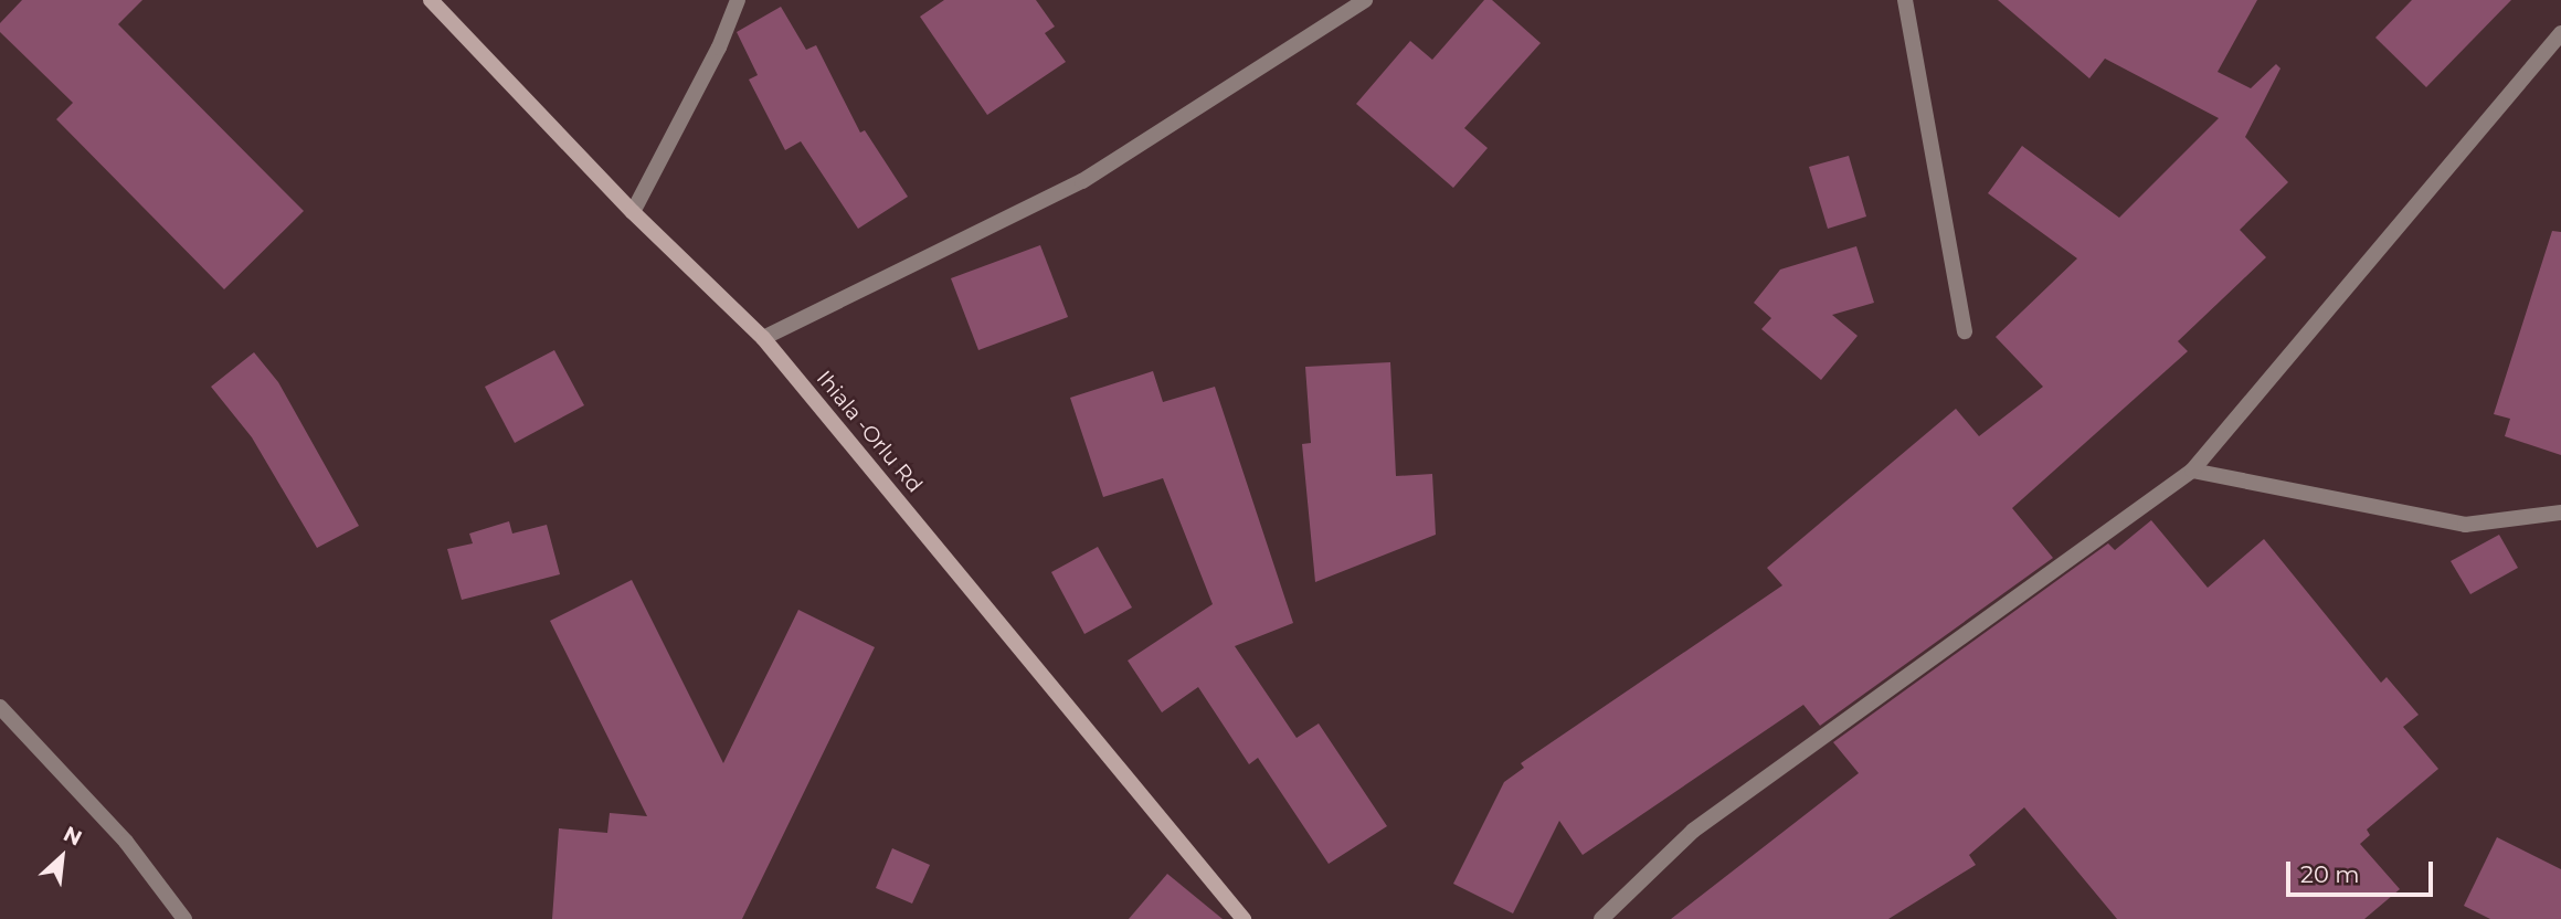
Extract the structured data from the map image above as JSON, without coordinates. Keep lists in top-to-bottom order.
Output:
{
  "streets": {
    "main road": ["Ihiala -Orlu Rd"]
  },
  "scale_bar": "20 m",
  "north": "top right"
}
